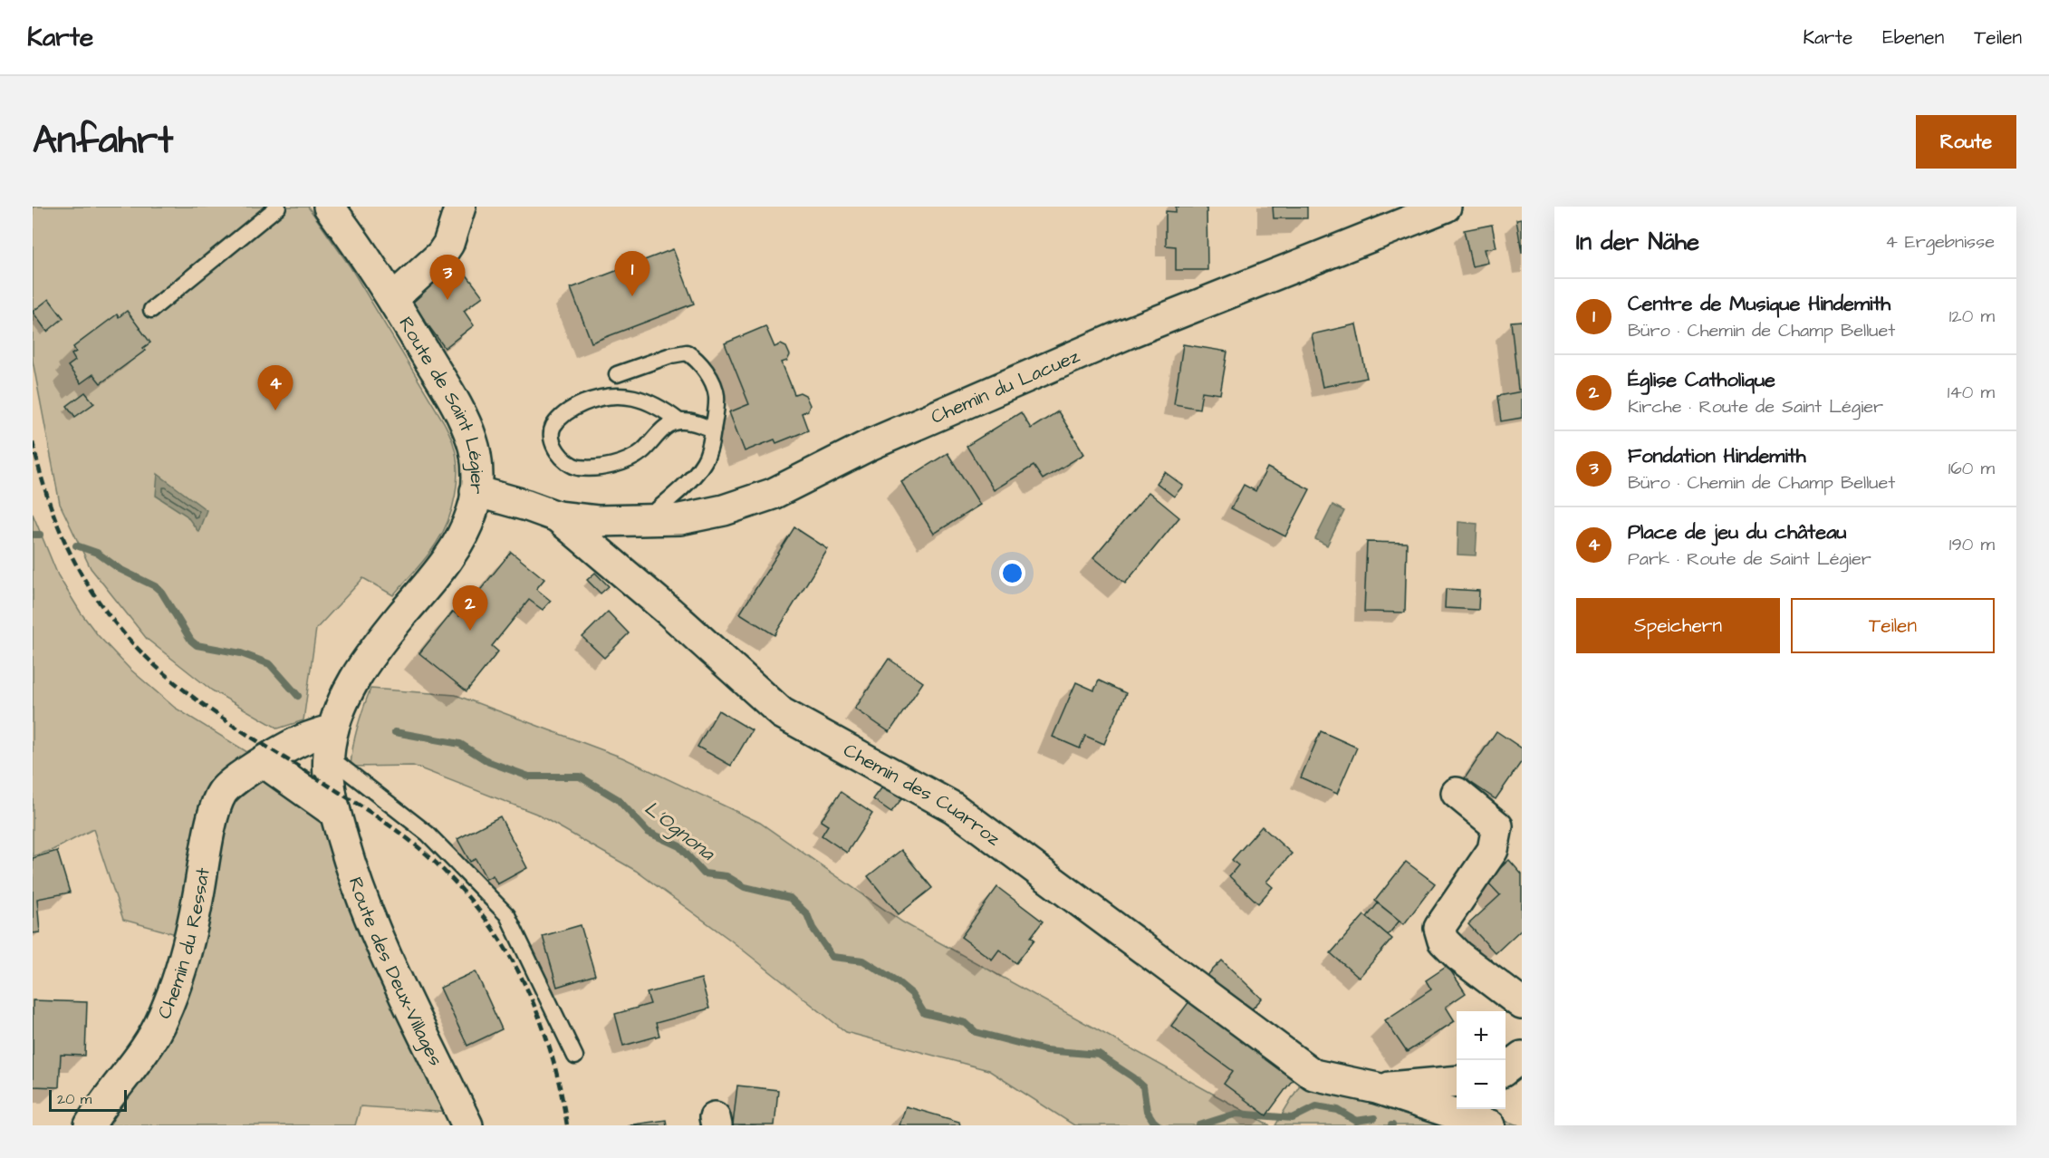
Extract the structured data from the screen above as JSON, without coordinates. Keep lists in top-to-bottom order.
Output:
{
  "streets": {
    "street": [
      "Chemin du Lacuez",
      "Route de Saint Légier",
      "Chemin des Cuarroz",
      "Chemin du Ressat",
      "Route des Deux-Villages"
    ]
  },
  "crossings": [
    ["Chemin du Lacuez", "Chemin des Cuarroz"],
    ["Route de Saint Légier", "Chemin des Cuarroz"],
    ["Route de Saint Légier", "Chemin du Ressat"],
    ["Route de Saint Légier", "Route des Deux-Villages"]
  ],
  "water": ["L'Ognona"],
  "scale_bar": "20 m",
  "page": {
    "header": "Karte",
    "nav": ["Karte", "Ebenen", "Teilen"],
    "title": "Anfahrt",
    "buttons": [
      "Route",
      ["Speichern", "Teilen"]
    ],
    "heading": ["In der Nähe", "4 Ergebnisse"],
    "pins": [
      "1",
      "3",
      "4",
      "2"
    ],
    "list": [
      {
        "mark": "1",
        "name": "Centre de Musique Hindemith",
        "note": "Büro · Chemin de Champ Belluet",
        "value": "120 m"
      },
      {
        "mark": "2",
        "name": "Église Catholique",
        "note": "Kirche · Route de Saint Légier",
        "value": "140 m"
      },
      {
        "mark": "3",
        "name": "Fondation Hindemith",
        "note": "Büro · Chemin de Champ Belluet",
        "value": "160 m"
      },
      {
        "mark": "4",
        "name": "Place de jeu du château",
        "note": "Park · Route de Saint Légier",
        "value": "190 m"
      }
    ],
    "map_buttons": ["+", "−"],
    "scale": "20 m"
  }
}
